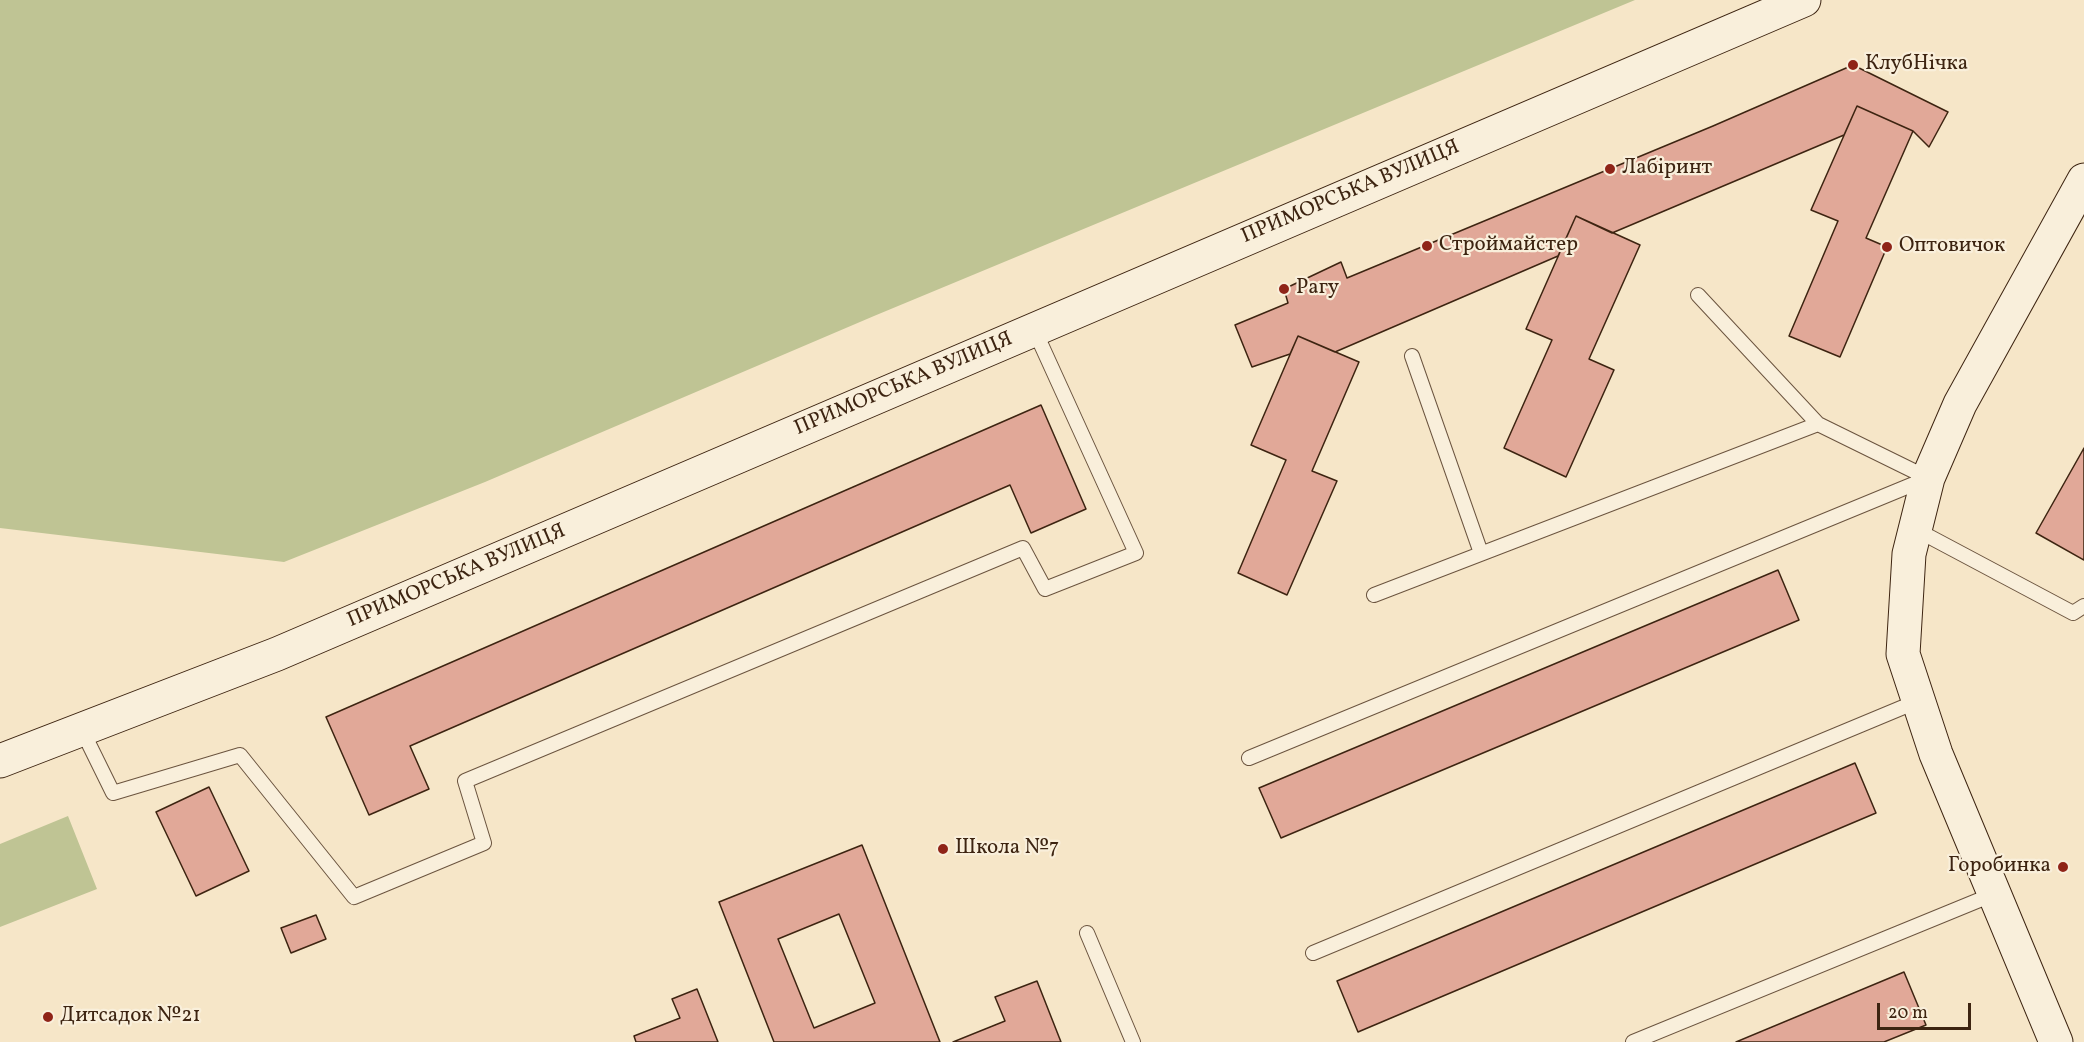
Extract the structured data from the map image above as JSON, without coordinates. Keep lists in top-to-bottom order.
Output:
{
  "streets": {
    "street": ["ПРИМОРСЬКА ВУЛИЦЯ"]
  },
  "places": [
    "КлубНічка",
    "Лабіринт",
    "Строймайстер",
    "Оптовичок",
    "Рагу",
    "Школа №7",
    "Горобинка",
    "Дитсадок №21"
  ],
  "scale_bar": "20 m"
}
